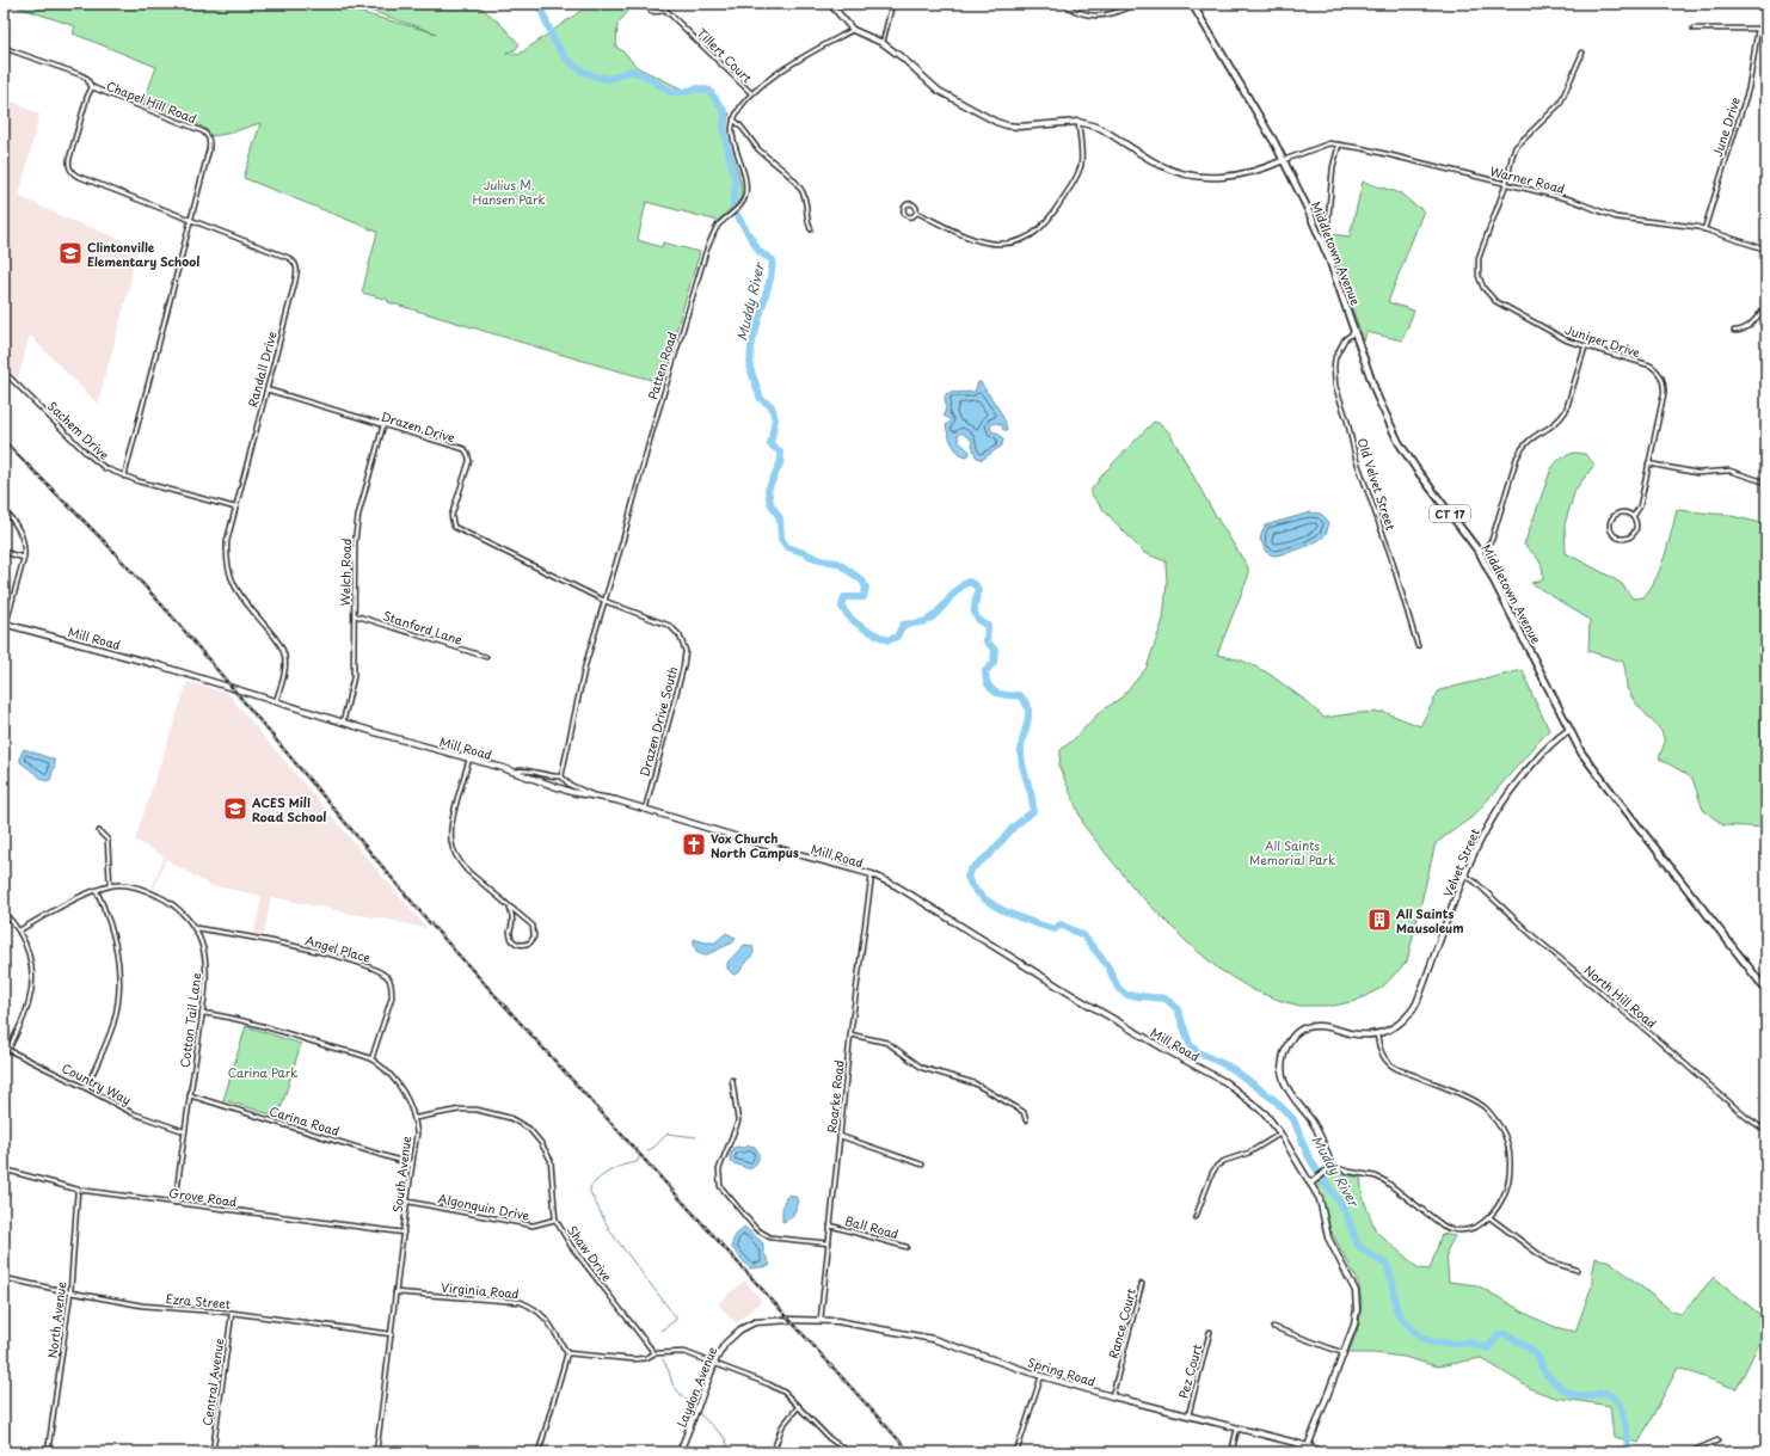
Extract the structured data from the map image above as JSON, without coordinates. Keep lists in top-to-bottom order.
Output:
{
  "streets": {
    "main road": ["Middletown Avenue", "CT 17"],
    "street": [
      "Tillert Court",
      "Chapel Hill Road",
      "June Drive",
      "Warner Road",
      "Juniper Drive",
      "Patten Road",
      "Randall Drive",
      "Drazen Drive",
      "Sachem Drive",
      "Old Velvet Street",
      "Welch Road",
      "Stanford Lane",
      "Mill Road",
      "Drazen Drive South",
      "Velvet Street",
      "Angel Place",
      "North Hill Road",
      "Cotton Tail Lane",
      "Country Way",
      "Roarke Road",
      "Carina Road",
      "South Avenue",
      "Grove Road",
      "Algonquin Drive",
      "Ball Road",
      "Shaw Drive",
      "Virginia Road",
      "Ezra Street",
      "North Avenue",
      "Rance Court",
      "Spring Road",
      "Pez Court",
      "Central Avenue",
      "Laydon Avenue"
    ]
  },
  "crossings": [
    ["Chapel Hill Road", "Randall Drive"],
    ["Chapel Hill Road", "Sachem Drive"],
    ["June Drive", "Warner Road"],
    ["Warner Road", "Middletown Avenue"],
    ["Warner Road", "Juniper Drive"],
    ["Middletown Avenue", "Old Velvet Street"],
    ["Middletown Avenue", "Velvet Street"],
    ["Patten Road", "Drazen Drive"],
    ["Patten Road", "Drazen Drive South"],
    ["Randall Drive", "Drazen Drive"],
    ["Randall Drive", "Sachem Drive"],
    ["Randall Drive", "Mill Road"],
    ["Drazen Drive", "Welch Road"],
    ["Drazen Drive", "Drazen Drive South"],
    ["Welch Road", "Stanford Lane"],
    ["Welch Road", "Mill Road"],
    ["Mill Road", "Drazen Drive South"],
    ["Mill Road", "Roarke Road"],
    ["Mill Road", "Spring Road"],
    ["Velvet Street", "North Hill Road"],
    ["Angel Place", "Cotton Tail Lane"],
    ["Angel Place", "South Avenue"],
    ["Cotton Tail Lane", "Country Way"],
    ["Cotton Tail Lane", "Carina Road"],
    ["Cotton Tail Lane", "South Avenue"],
    ["Cotton Tail Lane", "Grove Road"],
    ["Roarke Road", "Ball Road"],
    ["Roarke Road", "Spring Road"],
    ["Carina Road", "South Avenue"],
    ["South Avenue", "Grove Road"],
    ["South Avenue", "Algonquin Drive"],
    ["South Avenue", "Shaw Drive"],
    ["South Avenue", "Virginia Road"],
    ["South Avenue", "Ezra Street"],
    ["Grove Road", "North Avenue"],
    ["Algonquin Drive", "Shaw Drive"],
    ["Ezra Street", "North Avenue"],
    ["Ezra Street", "Central Avenue"],
    ["Rance Court", "Spring Road"],
    ["Spring Road", "Pez Court"],
    ["Spring Road", "Laydon Avenue"]
  ],
  "water": ["Muddy River"],
  "parks": ["Julius M. Hansen Park", "All Saints Memorial Park", "Carina Park"],
  "places": {
    "school or university": ["Clintonville Elementary School", "ACES Mill Road School"],
    "church": ["Vox Church North Campus"],
    "building": ["All Saints Mausoleum"]
  }
}
